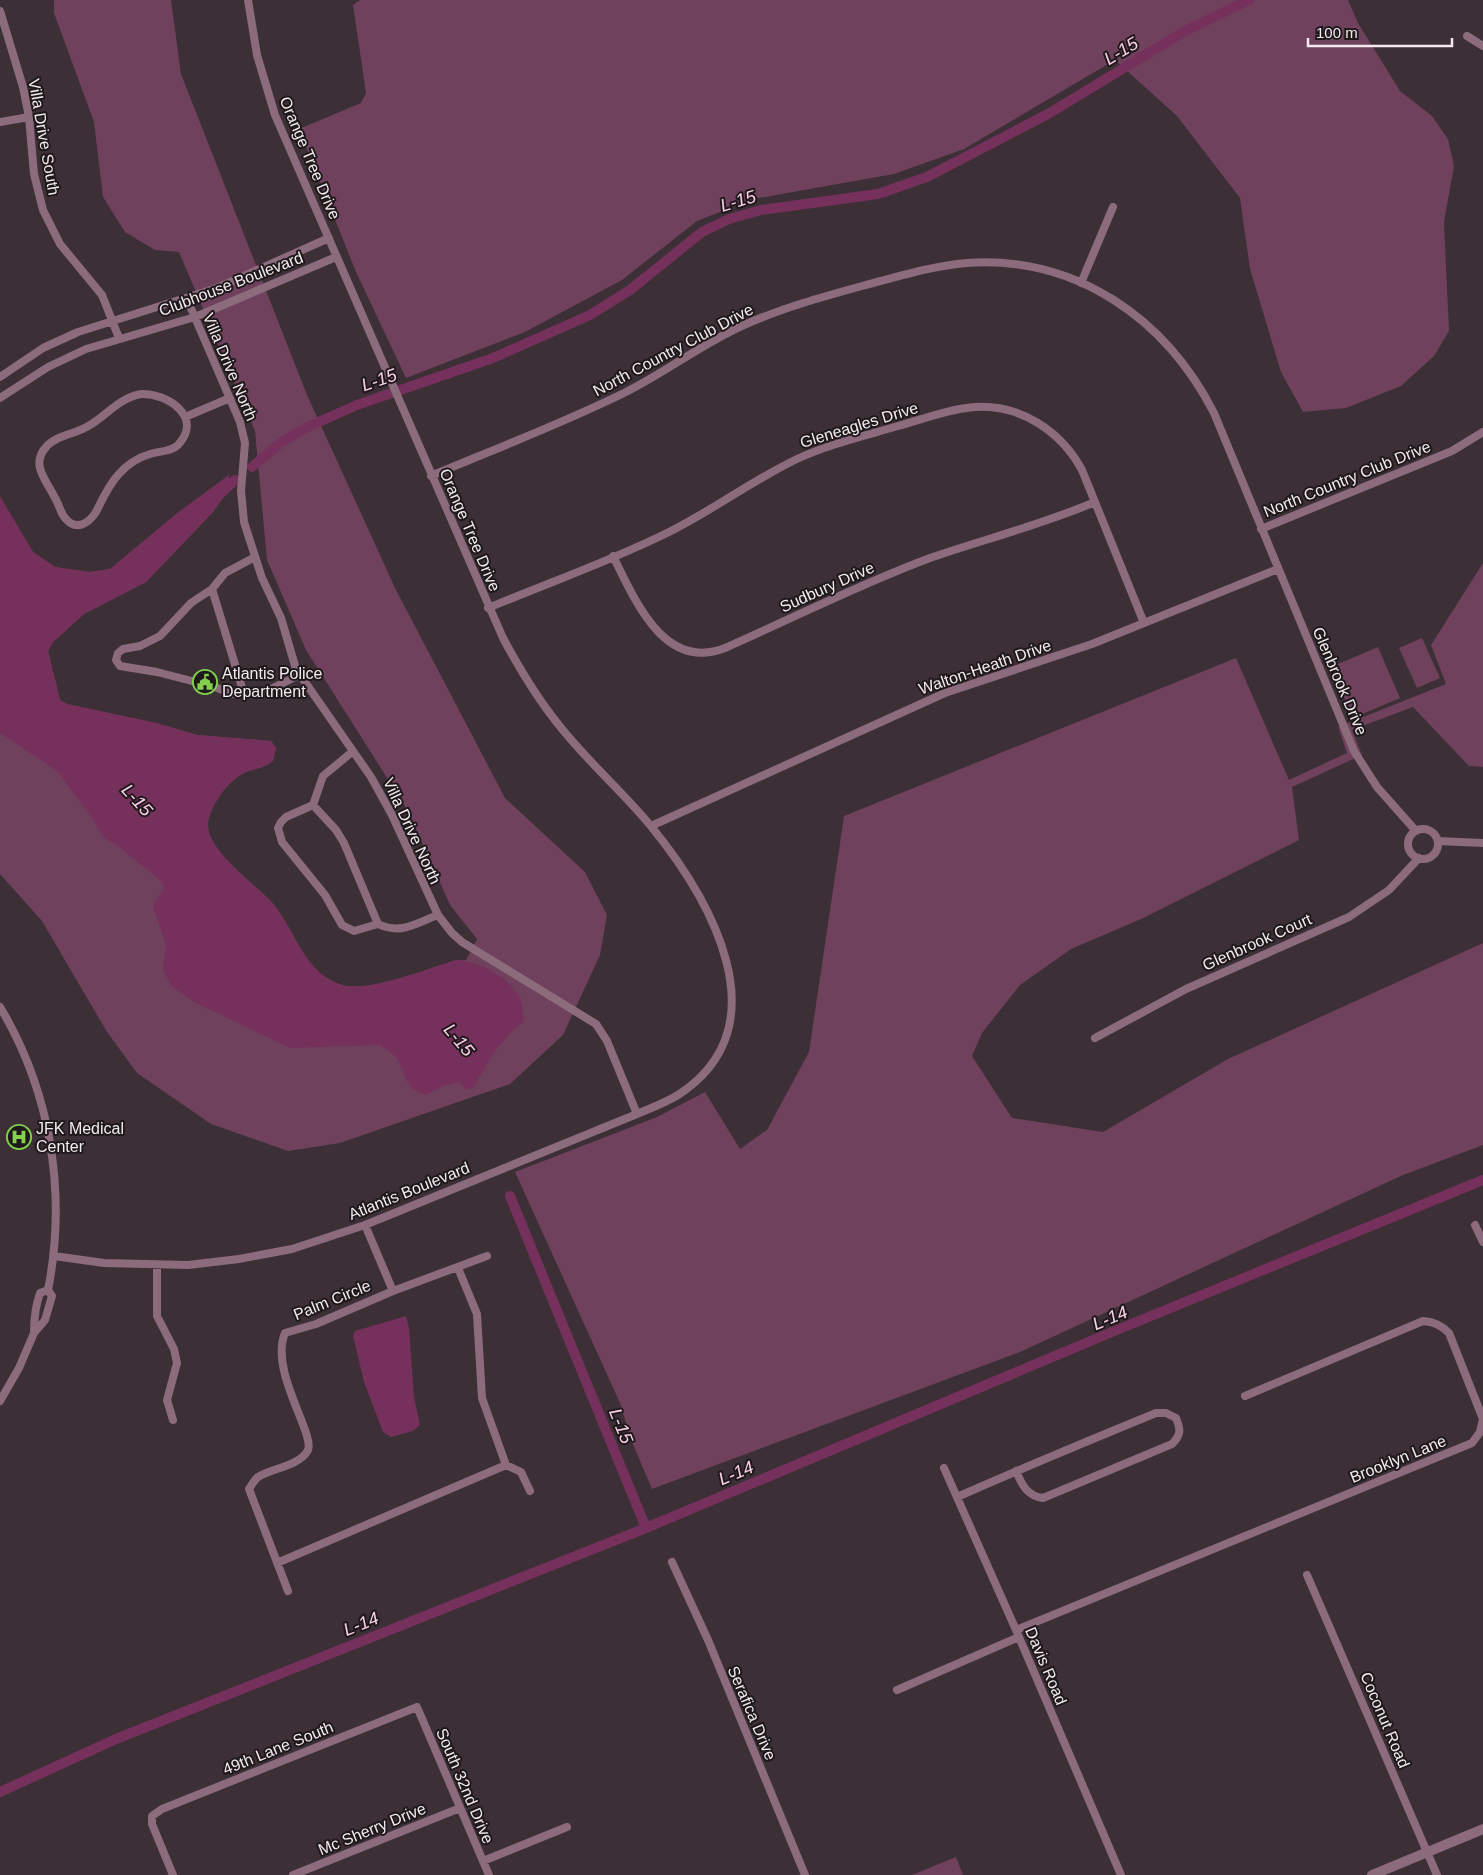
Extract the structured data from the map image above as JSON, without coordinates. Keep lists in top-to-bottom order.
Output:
{
  "streets": {
    "street": [
      "Villa Drive South",
      "Orange Tree Drive",
      "Clubhouse Boulevard",
      "North Country Club Drive",
      "Villa Drive North",
      "Gleneagles Drive",
      "Sudbury Drive",
      "Walton-Heath Drive",
      "Glenbrook Drive",
      "Glenbrook Court",
      "Atlantis Boulevard",
      "Palm Circle",
      "Brooklyn Lane",
      "Davis Road",
      "Serafica Drive",
      "Coconut Road",
      "49th Lane South",
      "South 32nd Drive",
      "Mc Sherry Drive"
    ]
  },
  "crossings": [
    ["Villa Drive South", "Clubhouse Boulevard"],
    ["Orange Tree Drive", "Clubhouse Boulevard"],
    ["Orange Tree Drive", "North Country Club Drive"],
    ["Orange Tree Drive", "Gleneagles Drive"],
    ["Orange Tree Drive", "Walton-Heath Drive"],
    ["Orange Tree Drive", "Atlantis Boulevard"],
    ["Clubhouse Boulevard", "Villa Drive North"],
    ["North Country Club Drive", "Glenbrook Drive"],
    ["Villa Drive North", "Atlantis Boulevard"],
    ["Gleneagles Drive", "Sudbury Drive"],
    ["Gleneagles Drive", "Walton-Heath Drive"],
    ["Walton-Heath Drive", "Glenbrook Drive"],
    ["Glenbrook Drive", "Glenbrook Court"],
    ["Atlantis Boulevard", "Palm Circle"],
    ["Brooklyn Lane", "Davis Road"],
    ["49th Lane South", "South 32nd Drive"],
    ["South 32nd Drive", "Mc Sherry Drive"]
  ],
  "water": ["L-15", "L-14"],
  "places": {
    "public building": ["Atlantis Police Department"],
    "hospital": ["JFK Medical Center"]
  },
  "scale_bar": "100 m"
}
